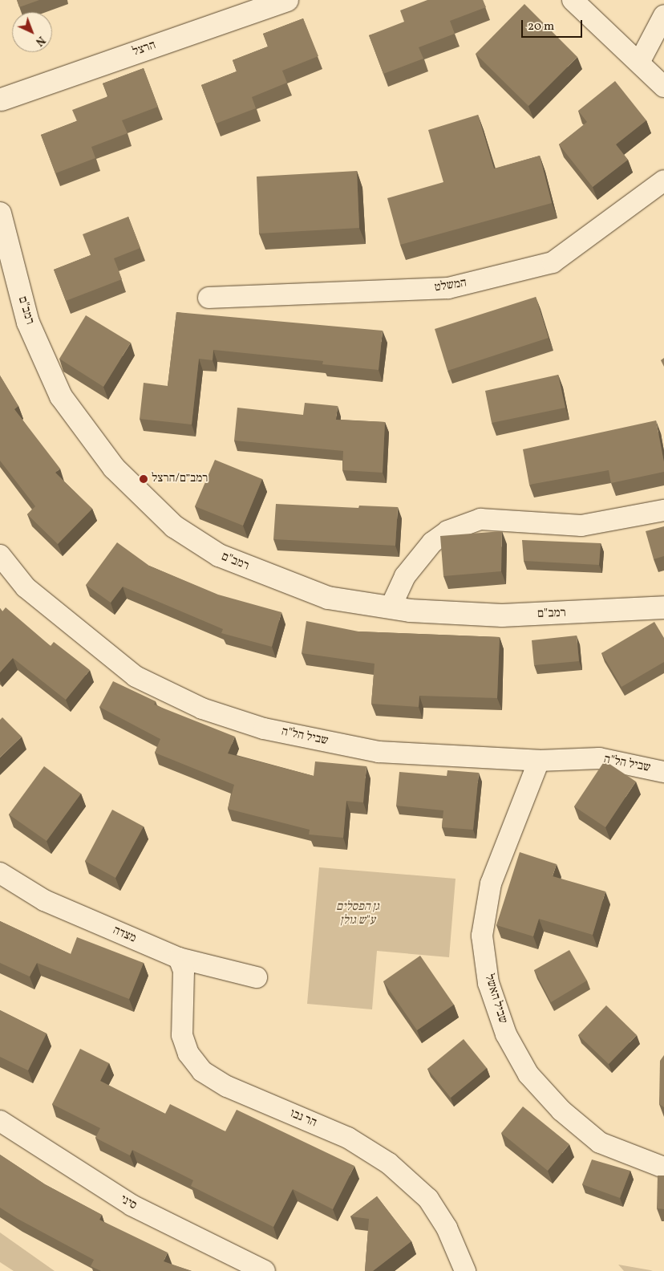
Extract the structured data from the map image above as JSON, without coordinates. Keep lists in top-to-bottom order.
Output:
{
  "streets": {
    "street": [
      "הרצל",
      "המשלט",
      "רמב\"ם",
      "שביל הל\"ה",
      "מצדה",
      "שביל האשל",
      "הר נבו",
      "סיני"
    ]
  },
  "crossings": [
    ["שביל הל\"ה", "שביל האשל"],
    ["מצדה", "הר נבו"]
  ],
  "parks": ["גן הפסלים ע\"ש גולן"],
  "places": ["רמב״ם/הרצל"],
  "scale_bar": "20 m",
  "north": "bottom right"
}
